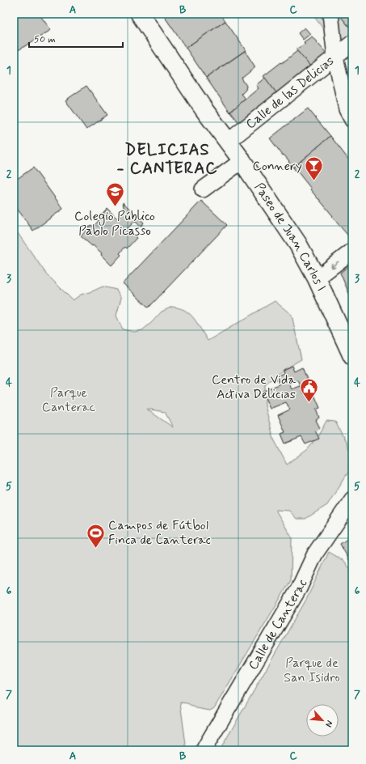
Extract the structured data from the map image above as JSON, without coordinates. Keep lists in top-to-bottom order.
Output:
{
  "streets": {
    "main road": ["Paseo de Juan Carlos I"],
    "street": ["Calle de las Delicias", "Calle de Canterac"]
  },
  "crossings": [
    ["Calle de las Delicias", "Paseo de Juan Carlos I"]
  ],
  "districts": ["DELICIAS - CANTERAC"],
  "parks": ["Parque Canterac", "Parque de San Isidro"],
  "places": {
    "bar": ["Connery"],
    "school or university": ["Colegio Público Pablo Picasso"],
    "public building": ["Centro de Vida Activa Delicias"],
    "sports": ["Campos de Fútbol Finca de Canterac"]
  },
  "scale_bar": "50 m",
  "north": "bottom right",
  "grid": {
    "columns": ["A", "B", "C"],
    "rows": [
      "1",
      "2",
      "3",
      "4",
      "5",
      "6",
      "7"
    ]
  }
}
